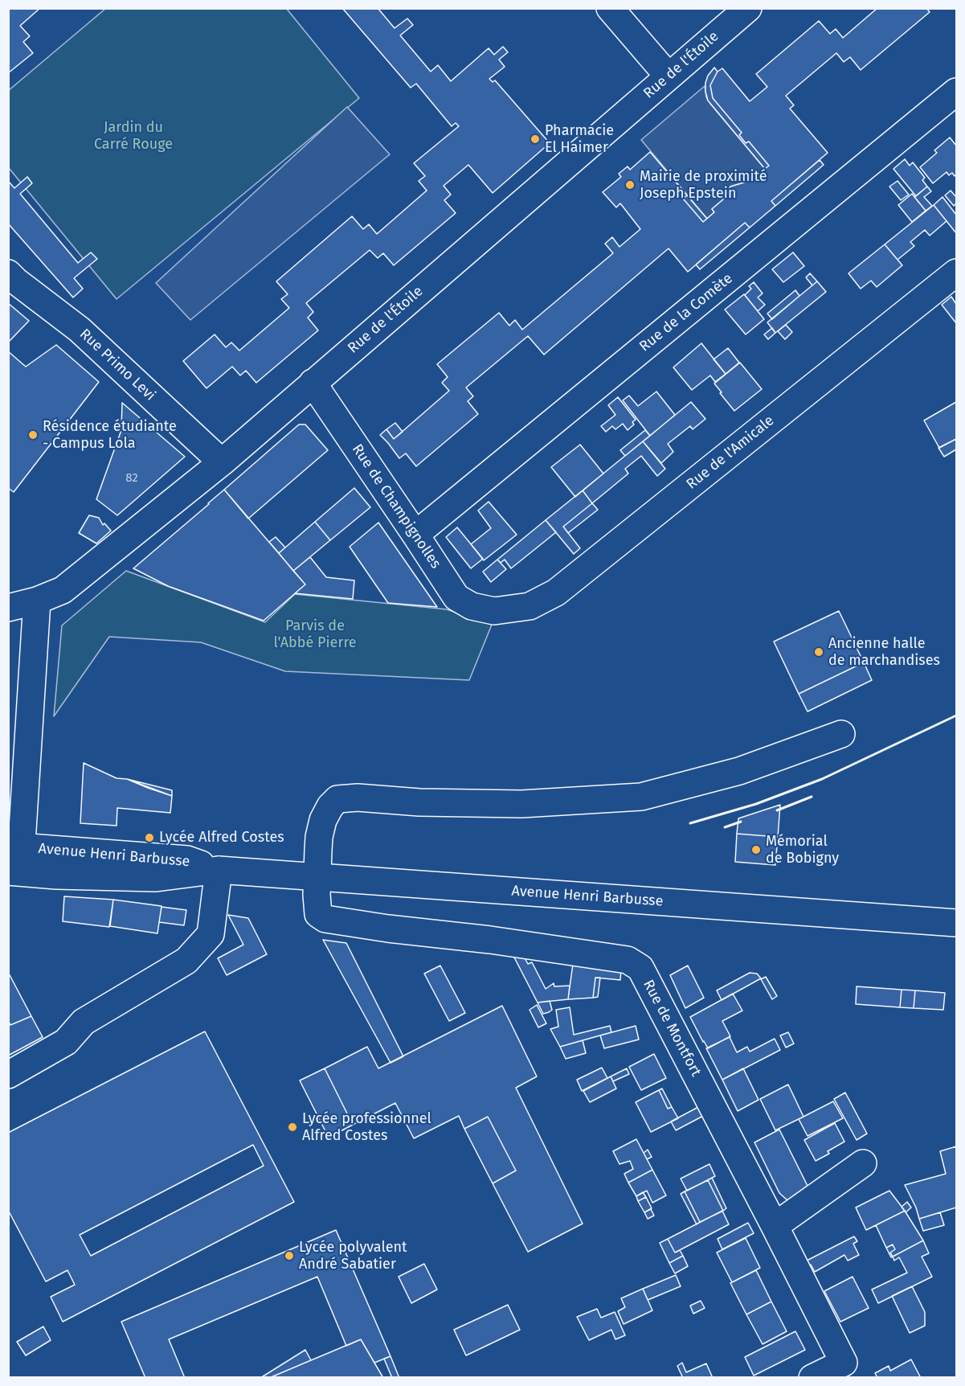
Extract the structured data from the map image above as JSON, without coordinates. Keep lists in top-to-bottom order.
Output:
{
  "streets": {
    "street": [
      "Rue de l'Étoile",
      "Rue de la Comète",
      "Rue Primo Levi",
      "Rue de l'Amicale",
      "Rue de Champignolles",
      "Avenue Henri Barbusse",
      "Rue de Montfort"
    ]
  },
  "crossings": [
    ["Rue de l'Étoile", "Rue Primo Levi"],
    ["Rue de l'Étoile", "Rue de Champignolles"],
    ["Rue de la Comète", "Rue de Champignolles"],
    ["Rue de l'Amicale", "Rue de Champignolles"],
    ["Avenue Henri Barbusse", "Rue de Montfort"]
  ],
  "parks": ["Jardin du Carré Rouge", "Parvis de l'Abbé Pierre"],
  "places": [
    "Pharmacie El Haimer",
    "Mairie de proximité Joseph Epstein",
    "Résidence étudiante - Campus Lola",
    "Ancienne halle de marchandises",
    "Lycée Alfred Costes",
    "Mémorial de Bobigny",
    "Lycée professionnel Alfred Costes",
    "Lycée polyvalent André Sabatier"
  ],
  "house_numbers": ["82"]
}
